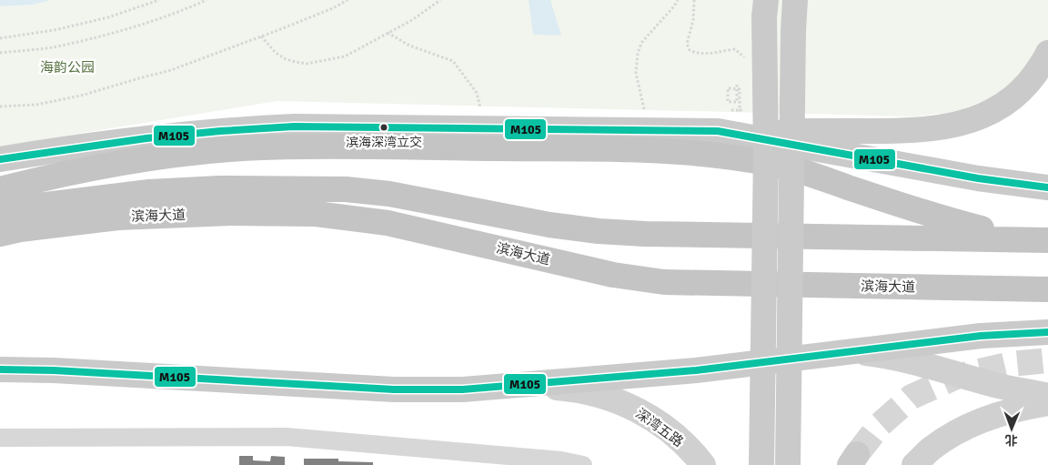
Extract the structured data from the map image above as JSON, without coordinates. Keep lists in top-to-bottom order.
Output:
{
  "streets": {
    "highway": ["滨海大道"],
    "street": ["深湾五路"]
  },
  "parks": ["海韵公园"],
  "places": ["滨海深湾立交"],
  "lines": ["transit line M105"],
  "north": "bottom"
}
